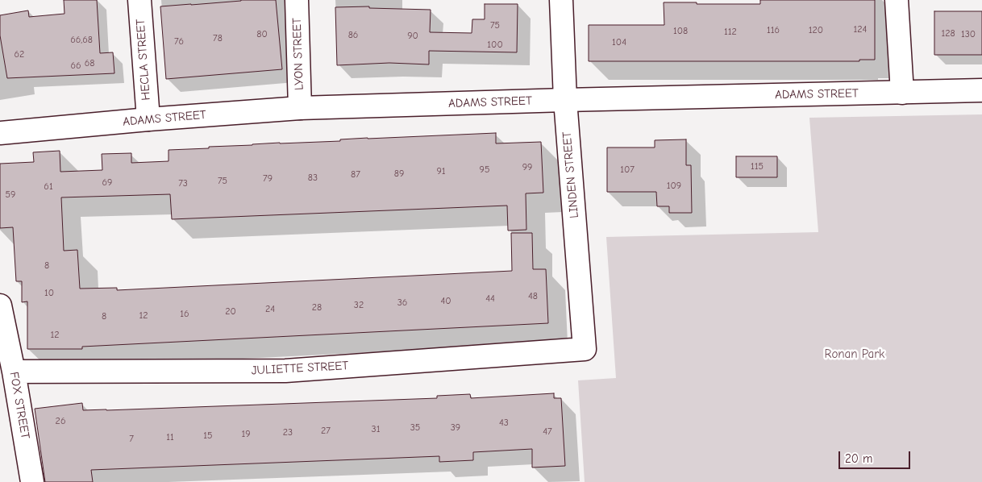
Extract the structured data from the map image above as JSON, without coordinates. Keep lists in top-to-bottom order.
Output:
{
  "streets": {
    "street": [
      "LYON STREET",
      "HECLA STREET",
      "ADAMS STREET",
      "LINDEN STREET",
      "JULIETTE STREET",
      "FOX STREET"
    ]
  },
  "crossings": [
    ["LYON STREET", "ADAMS STREET"],
    ["HECLA STREET", "ADAMS STREET"],
    ["ADAMS STREET", "LINDEN STREET"],
    ["LINDEN STREET", "JULIETTE STREET"],
    ["JULIETTE STREET", "FOX STREET"]
  ],
  "parks": ["Ronan Park"],
  "house_numbers": [
    "75",
    "124",
    "116",
    "120",
    "108",
    "112",
    "128",
    "80",
    "130",
    "86",
    "90",
    "78",
    "66,68",
    "76",
    "104",
    "100",
    "62",
    "68",
    "66",
    "115",
    "99",
    "95",
    "107",
    "91",
    "89",
    "87",
    "83",
    "79",
    "75",
    "69",
    "73",
    "109",
    "61",
    "59",
    "8",
    "10",
    "48",
    "44",
    "40",
    "36",
    "32",
    "28",
    "24",
    "20",
    "16",
    "12",
    "8",
    "12",
    "26",
    "43",
    "35",
    "39",
    "31",
    "27",
    "47",
    "23",
    "19",
    "15",
    "11",
    "7"
  ],
  "scale_bar": "20 m"
}
